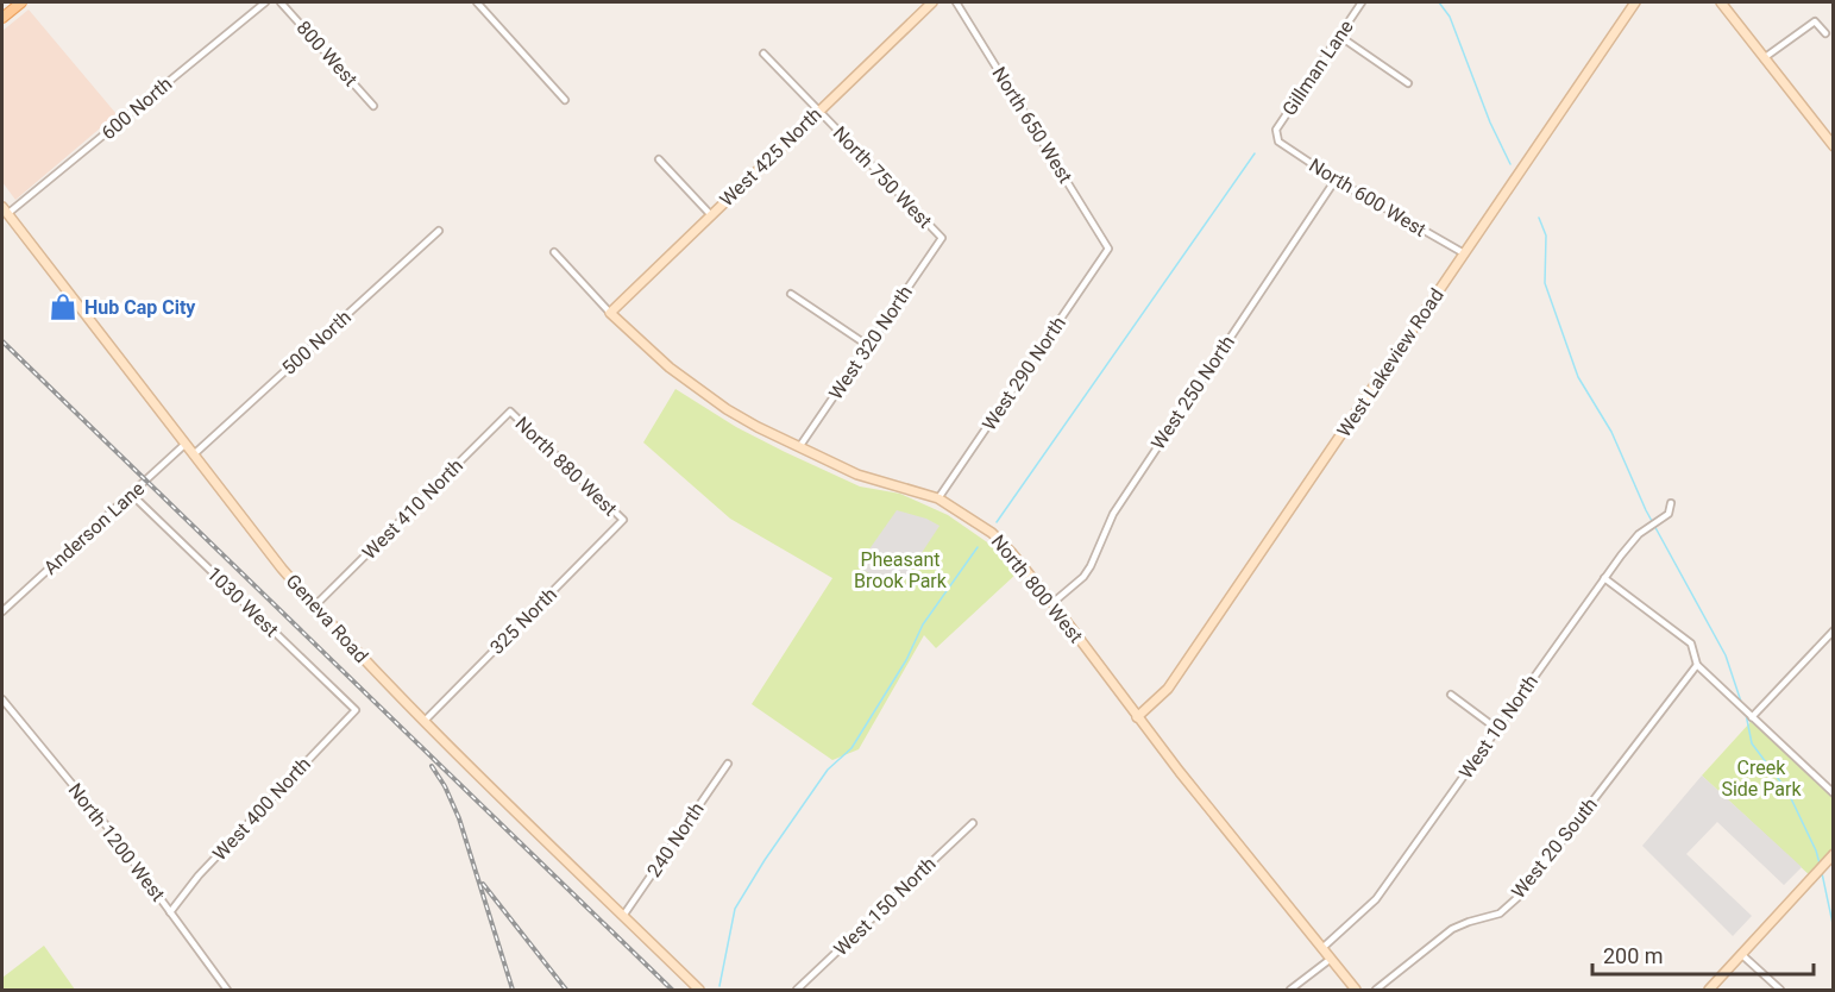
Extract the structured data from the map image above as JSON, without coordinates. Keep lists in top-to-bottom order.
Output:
{
  "streets": {
    "street": [
      "800 West",
      "Gillman Lane",
      "600 North",
      "North 650 West",
      "West 425 North",
      "North 750 West",
      "North 600 West",
      "500 North",
      "West 320 North",
      "West Lakeview Road",
      "West 290 North",
      "West 250 North",
      "North 880 West",
      "West 410 North",
      "Anderson Lane",
      "North 800 West",
      "1030 West",
      "Geneva Road",
      "325 North",
      "West 10 North",
      "West 400 North",
      "240 North",
      "North 1200 West",
      "West 20 South",
      "West 150 North"
    ]
  },
  "crossings": [
    ["Gillman Lane", "North 600 West"],
    ["600 North", "Geneva Road"],
    ["North 650 West", "West 290 North"],
    ["West 425 North", "North 750 West"],
    ["West 425 North", "North 800 West"],
    ["North 750 West", "West 320 North"],
    ["North 600 West", "West Lakeview Road"],
    ["North 600 West", "West 250 North"],
    ["500 North", "Geneva Road"],
    ["West 320 North", "North 800 West"],
    ["West Lakeview Road", "North 800 West"],
    ["West 290 North", "North 800 West"],
    ["West 250 North", "North 800 West"],
    ["North 880 West", "West 410 North"],
    ["North 880 West", "325 North"],
    ["West 410 North", "Geneva Road"],
    ["Anderson Lane", "1030 West"],
    ["Anderson Lane", "Geneva Road"],
    ["North 800 West", "West 10 North"],
    ["1030 West", "West 400 North"],
    ["Geneva Road", "325 North"],
    ["Geneva Road", "240 North"],
    ["West 400 North", "North 1200 West"]
  ],
  "parks": ["Pheasant Brook Park", "Creek Side Park"],
  "places": {
    "shop": ["Hub Cap City"]
  },
  "scale_bar": "200 m"
}
